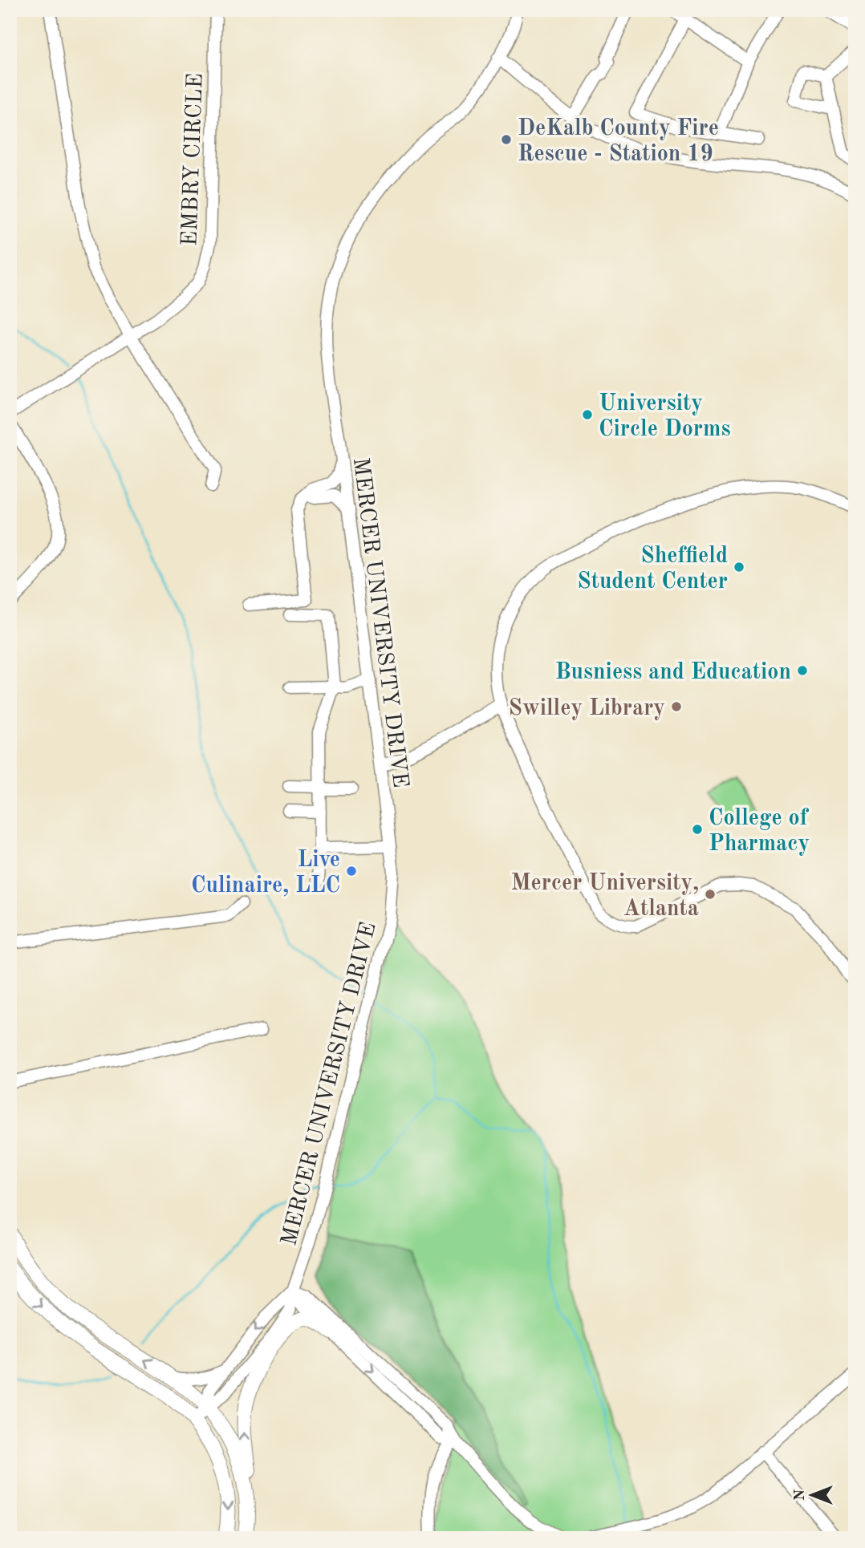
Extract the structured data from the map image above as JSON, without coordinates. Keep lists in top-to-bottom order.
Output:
{
  "streets": {
    "street": ["EMBRY CIRCLE", "MERCER UNIVERSITY DRIVE"]
  },
  "places": [
    "DeKalb County Fire Rescue - Station 19",
    "University Circle Dorms",
    "Sheffield Student Center",
    "Busniess and Education",
    "Swilley Library",
    "College of Pharmacy",
    "Live Culinaire, LLC",
    "Mercer University, Atlanta"
  ],
  "north": "left"
}
